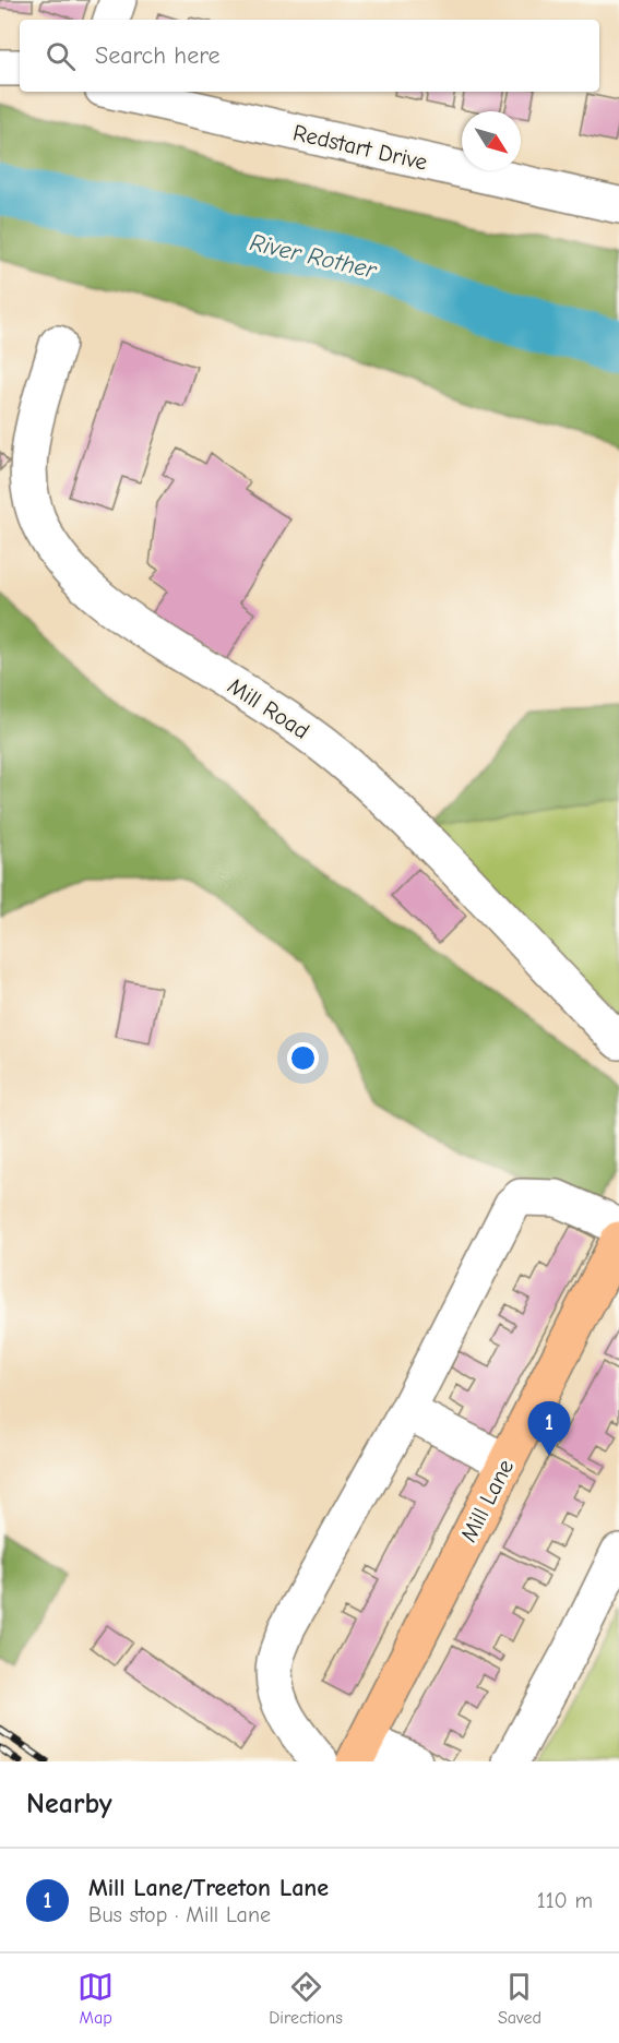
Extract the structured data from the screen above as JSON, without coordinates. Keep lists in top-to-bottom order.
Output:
{
  "streets": {
    "main road": ["Mill Lane"],
    "street": ["Redstart Drive", "Mill Road"]
  },
  "water": ["River Rother"],
  "north": "bottom right",
  "page": {
    "search": "Search here",
    "pins": "1",
    "heading": "Nearby",
    "list": [
      {
        "mark": "1",
        "name": "Mill Lane/Treeton Lane",
        "note": "Bus stop · Mill Lane",
        "value": "110 m"
      }
    ],
    "nav": ["Map", "Directions", "Saved"]
  }
}
